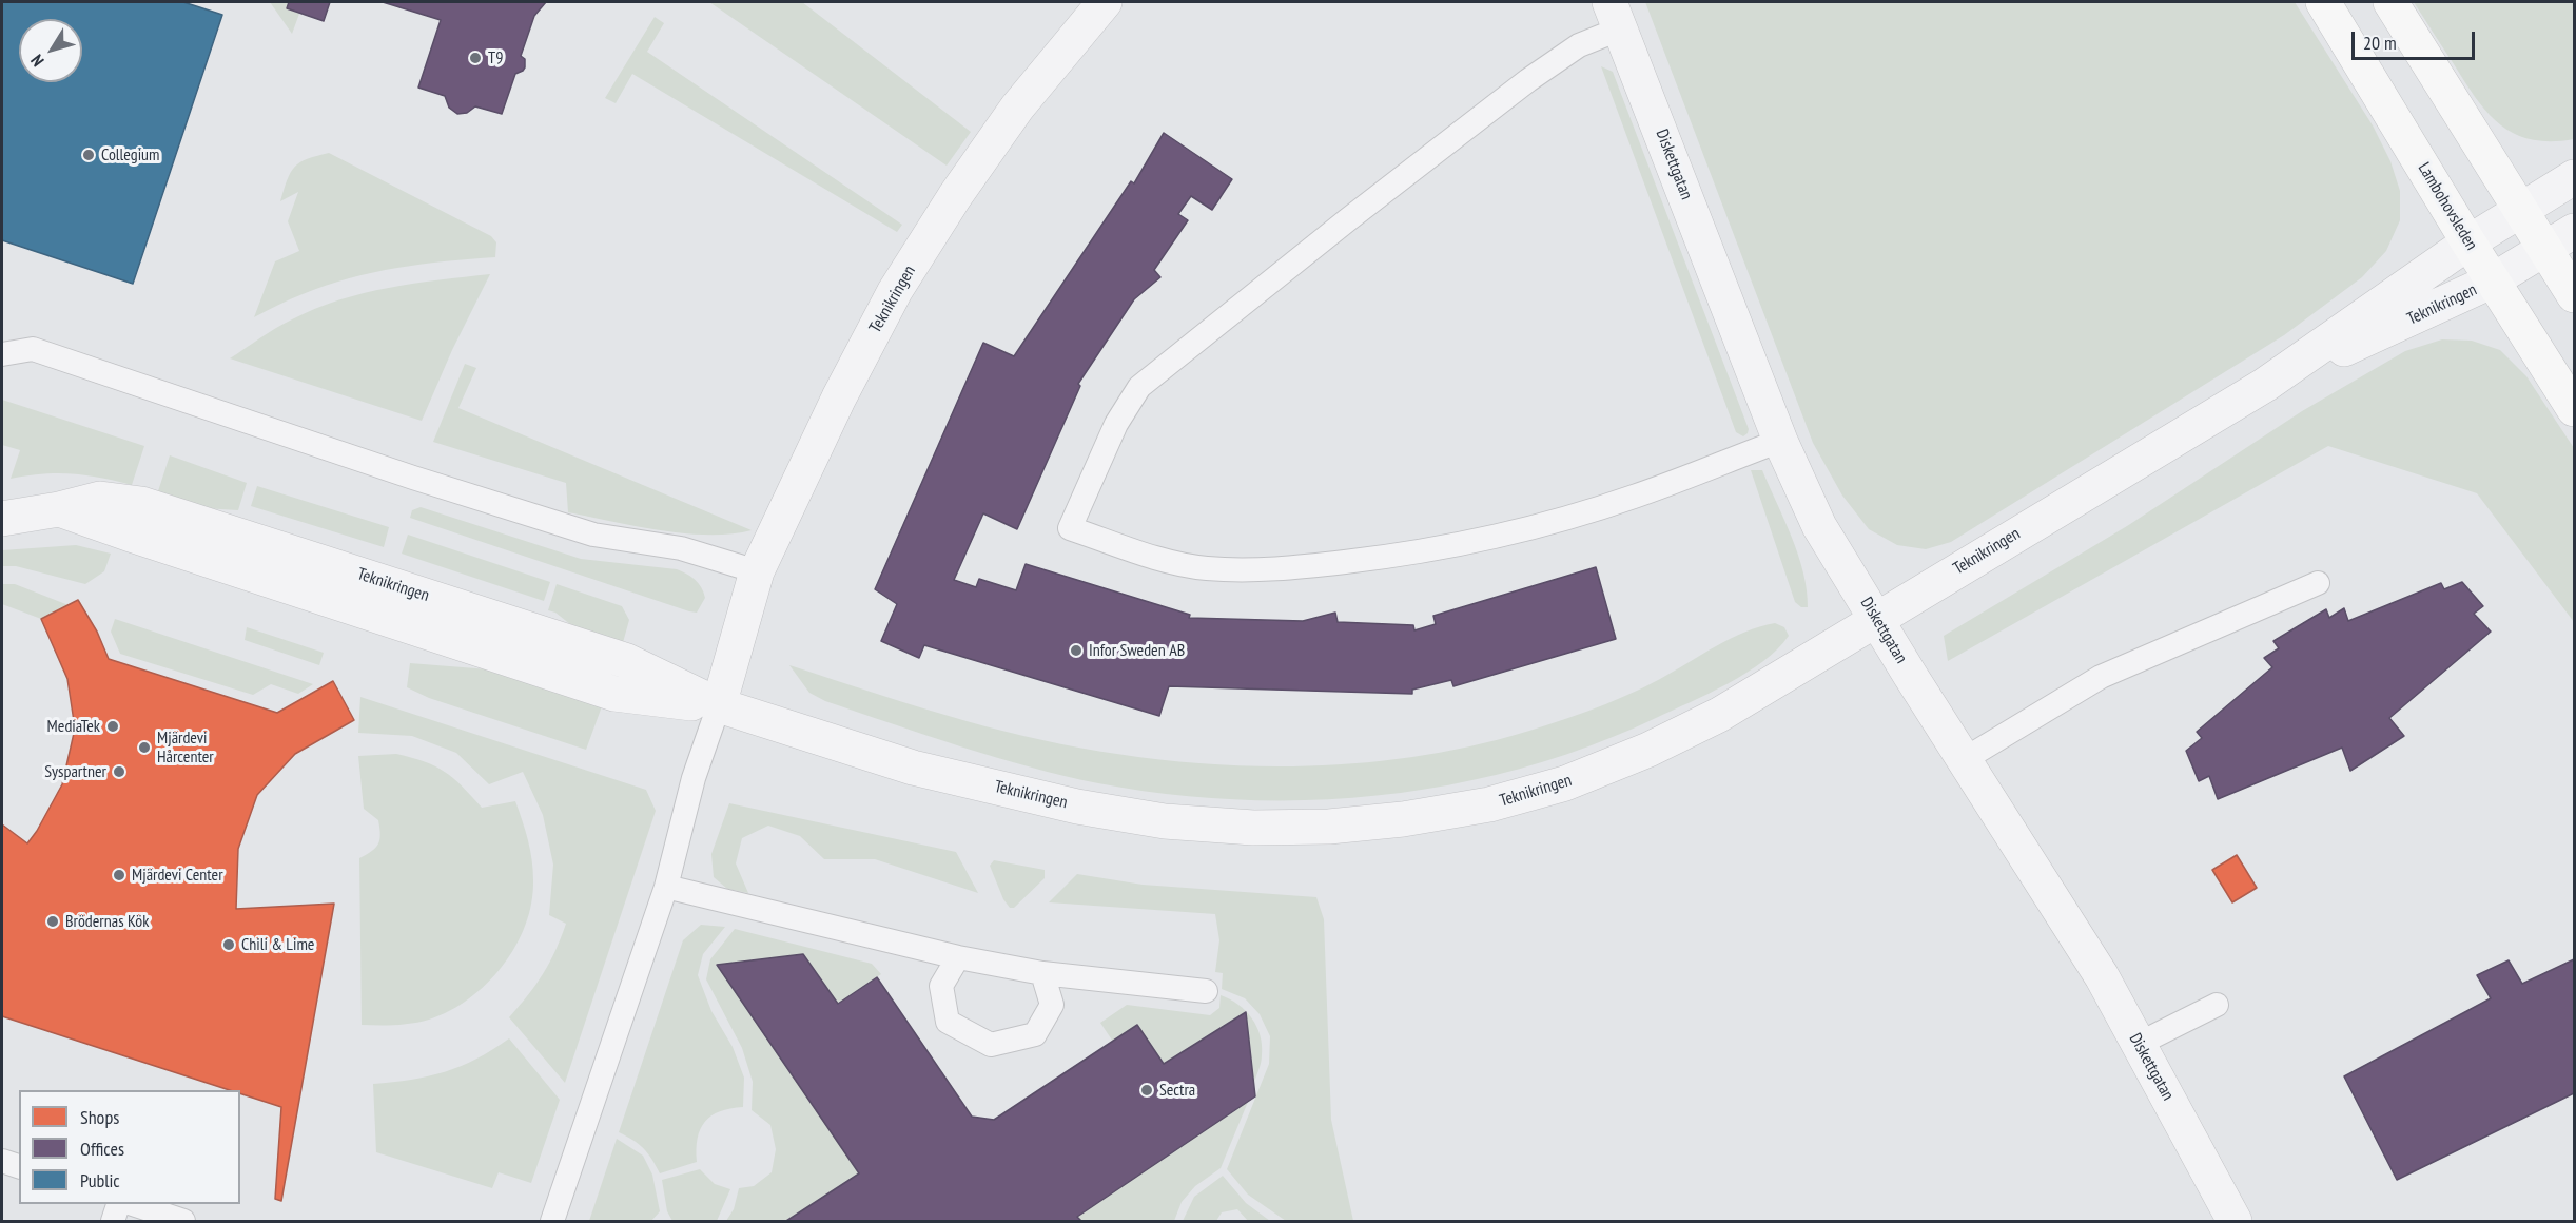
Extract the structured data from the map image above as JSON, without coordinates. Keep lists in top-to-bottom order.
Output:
{
  "streets": {
    "main road": ["Lambohovsleden"],
    "street": ["Diskettgatan", "Teknikringen"]
  },
  "crossings": [
    ["Diskettgatan", "Teknikringen"],
    ["Lambohovsleden", "Teknikringen"]
  ],
  "places": [
    "T9",
    "Collegium",
    "Infor Sweden AB",
    "MediaTek",
    "Mjärdevi Hårcenter",
    "Syspartner",
    "Mjärdevi Center",
    "Brödernas Kök",
    "Chili & Lime",
    "Sectra"
  ],
  "legend": ["Shops", "Offices", "Public"],
  "scale_bar": "20 m",
  "north": "bottom left"
}
